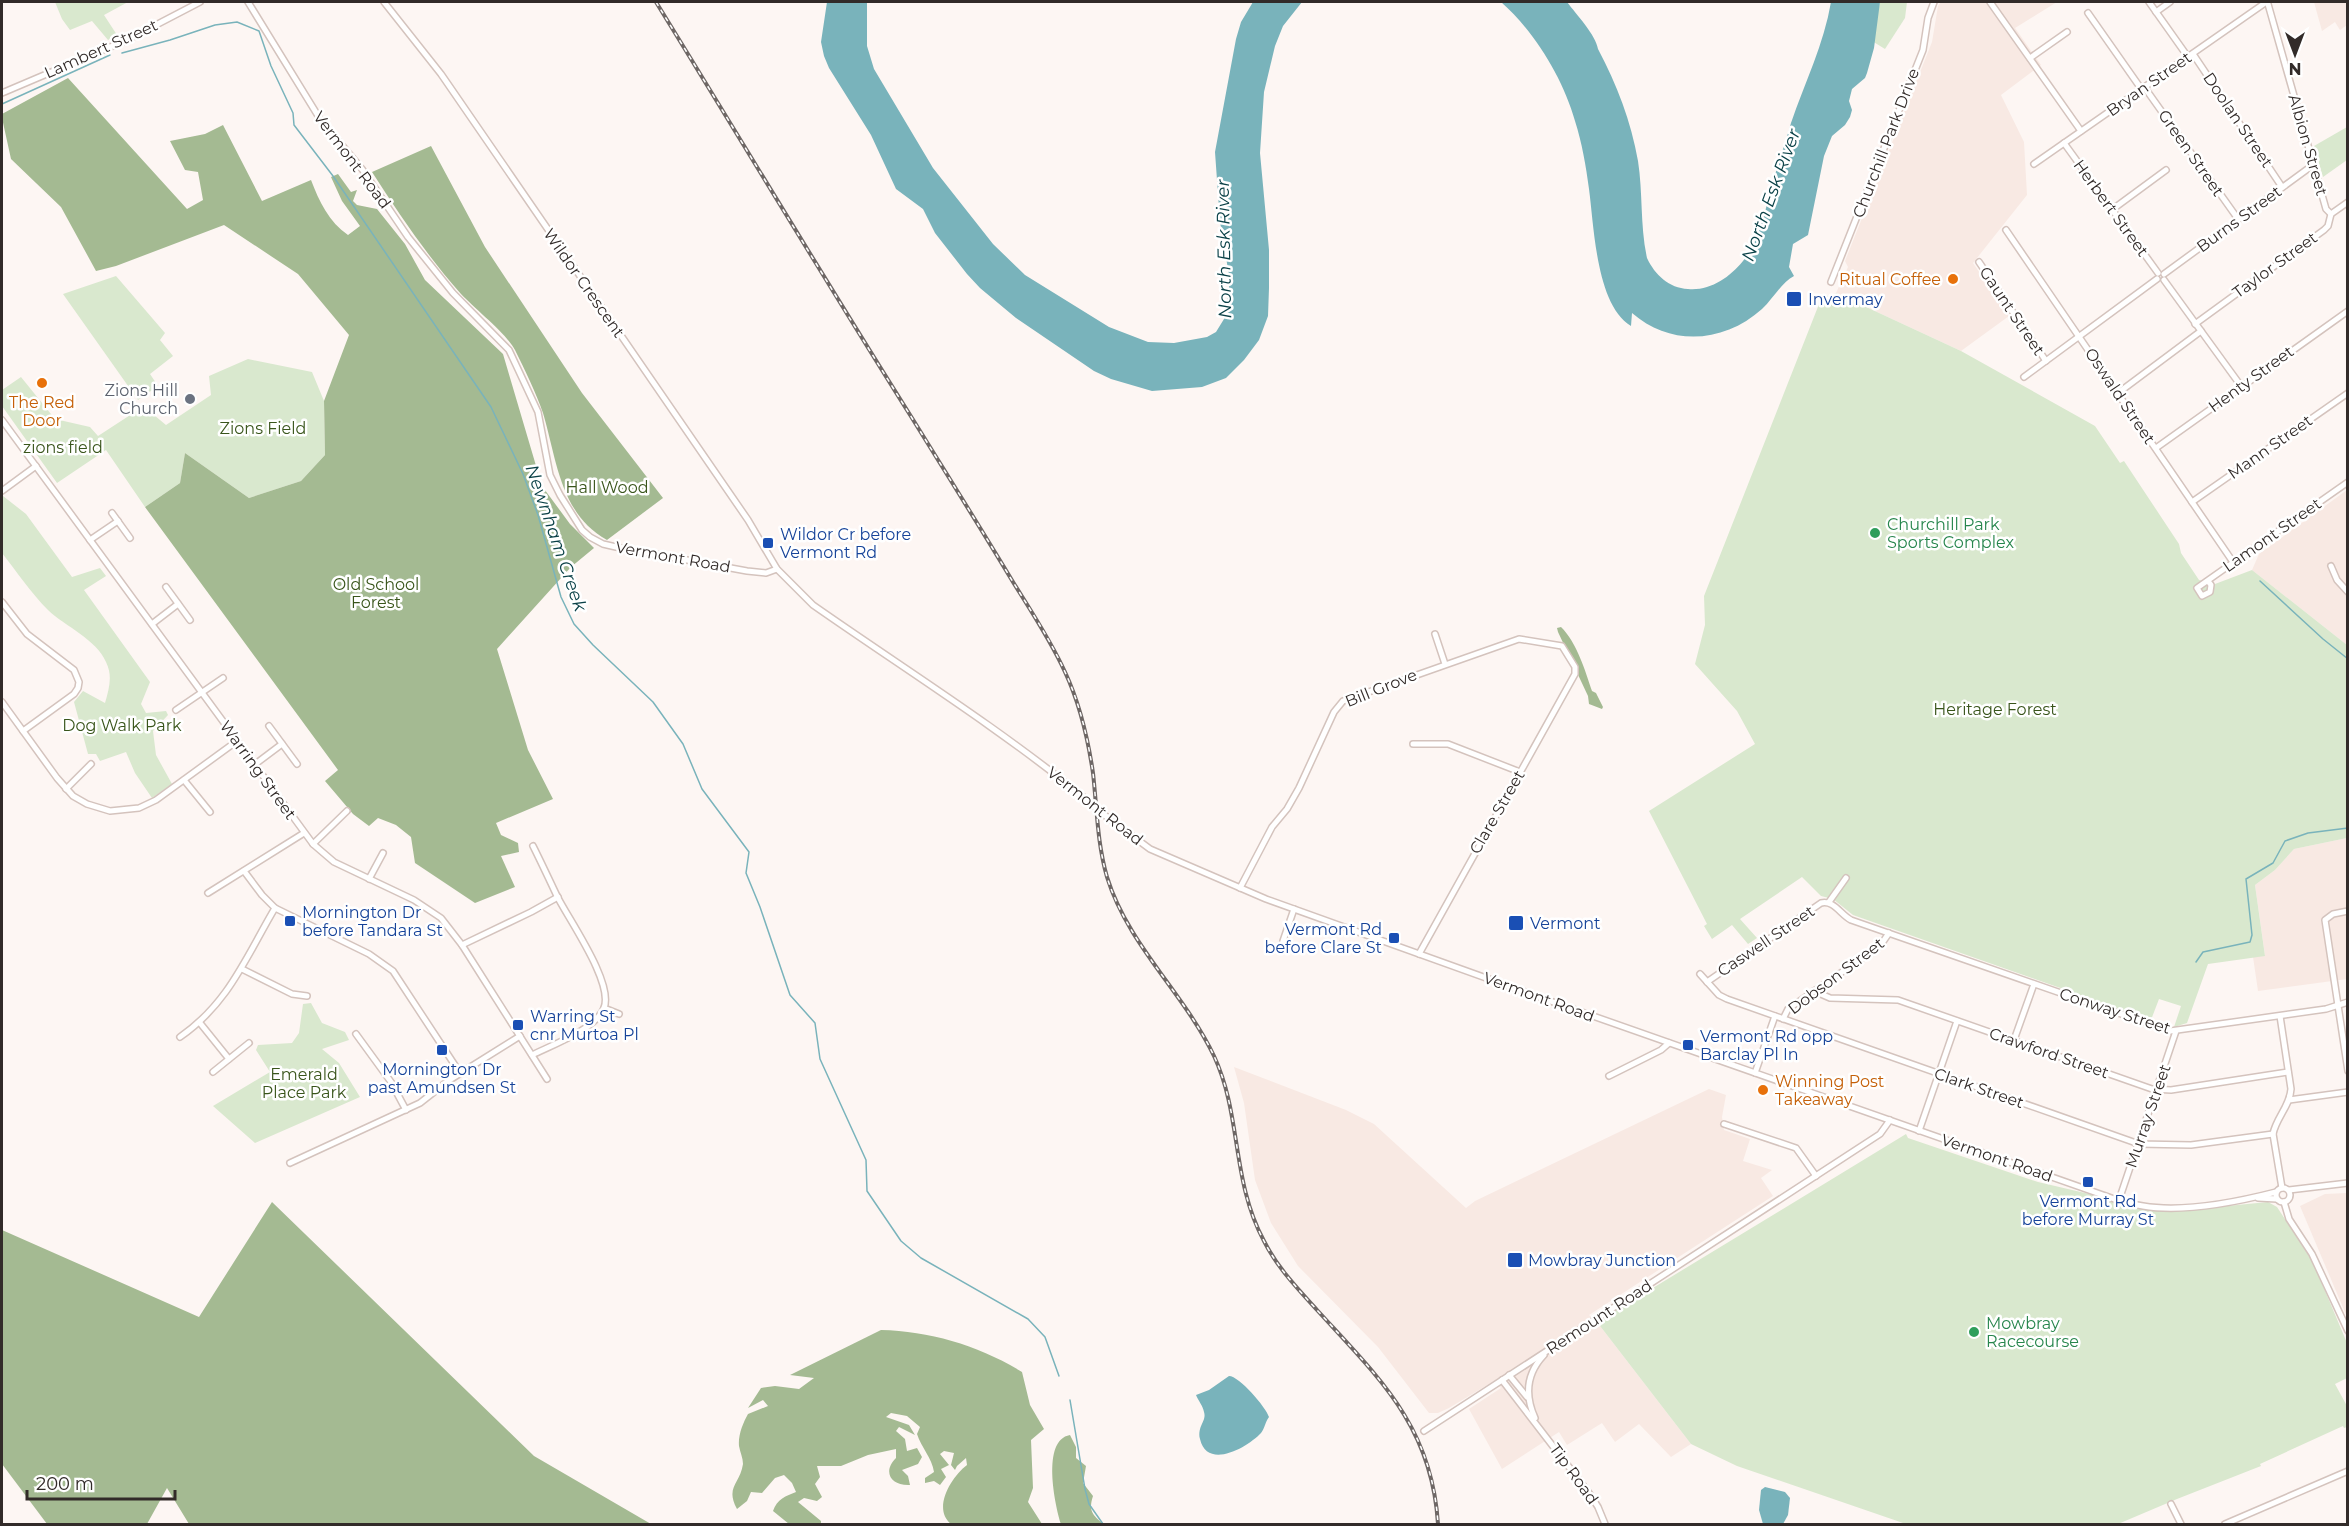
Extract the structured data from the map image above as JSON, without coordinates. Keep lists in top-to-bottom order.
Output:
{
  "streets": {
    "street": [
      "Lambert Street",
      "Bryan Street",
      "Doolan Street",
      "Churchill Park Drive",
      "Albion Street",
      "Green Street",
      "Vermont Road",
      "Herbert Street",
      "Burns Street",
      "Taylor Street",
      "Wildor Crescent",
      "Gaunt Street",
      "Henty Street",
      "Oswald Street",
      "Mann Street",
      "Lamont Street",
      "Bill Grove",
      "Warring Street",
      "Clare Street",
      "Caswell Street",
      "Dobson Street",
      "Conway Street",
      "Crawford Street",
      "Clark Street",
      "Murray Street",
      "Remount Road",
      "Tip Road"
    ]
  },
  "crossings": [
    ["Bryan Street", "Doolan Street"],
    ["Bryan Street", "Albion Street"],
    ["Bryan Street", "Green Street"],
    ["Bryan Street", "Herbert Street"],
    ["Doolan Street", "Burns Street"],
    ["Albion Street", "Burns Street"],
    ["Albion Street", "Taylor Street"],
    ["Green Street", "Burns Street"],
    ["Vermont Road", "Wildor Crescent"],
    ["Vermont Road", "Bill Grove"],
    ["Vermont Road", "Clare Street"],
    ["Vermont Road", "Dobson Street"],
    ["Vermont Road", "Murray Street"],
    ["Vermont Road", "Remount Road"],
    ["Herbert Street", "Burns Street"],
    ["Herbert Street", "Taylor Street"],
    ["Herbert Street", "Henty Street"],
    ["Burns Street", "Gaunt Street"],
    ["Burns Street", "Oswald Street"],
    ["Henty Street", "Oswald Street"],
    ["Oswald Street", "Mann Street"],
    ["Oswald Street", "Lamont Street"],
    ["Bill Grove", "Clare Street"],
    ["Caswell Street", "Dobson Street"],
    ["Caswell Street", "Conway Street"],
    ["Caswell Street", "Clark Street"],
    ["Dobson Street", "Conway Street"],
    ["Dobson Street", "Crawford Street"],
    ["Dobson Street", "Clark Street"],
    ["Conway Street", "Murray Street"],
    ["Crawford Street", "Murray Street"],
    ["Clark Street", "Murray Street"],
    ["Remount Road", "Tip Road"]
  ],
  "water": ["North Esk River", "Newnham Creek"],
  "parks": [
    "Zions Field",
    "zions field",
    "Hall Wood",
    "Old School Forest",
    "Heritage Forest",
    "Dog Walk Park",
    "Emerald Place Park"
  ],
  "places": {
    "other": [
      "Ritual Coffee",
      "The Red Door",
      "Zions Hill Church",
      "Churchill Park Sports Complex",
      "Winning Post Takeaway",
      "Mowbray Racecourse"
    ],
    "transit": [
      "Invermay",
      "Wildor Cr before Vermont Rd",
      "Mornington Dr before Tandara St",
      "Vermont",
      "Vermont Rd before Clare St",
      "Warring St cnr Murtoa Pl",
      "Vermont Rd opp Barclay Pl In",
      "Mornington Dr past Amundsen St",
      "Vermont Rd before Murray St",
      "Mowbray Junction"
    ]
  },
  "scale_bar": "200 m",
  "north": "bottom"
}
